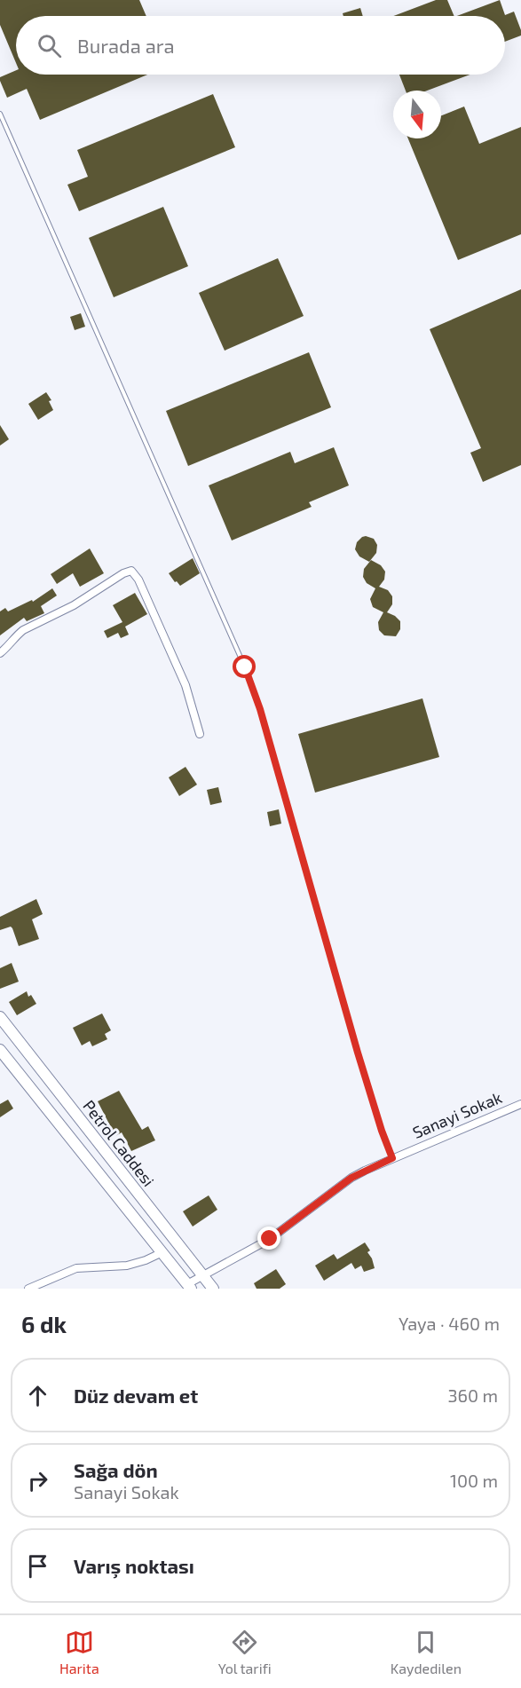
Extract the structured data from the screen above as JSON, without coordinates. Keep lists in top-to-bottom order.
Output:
{
  "streets": {
    "main road": ["Petrol Caddesi"],
    "street": ["Sanayi Sokak"]
  },
  "crossings": [
    ["Sanayi Sokak", "Petrol Caddesi"]
  ],
  "north": "bottom",
  "page": {
    "search": "Burada ara",
    "heading": ["6 dk", "Yaya · 460 m"],
    "list": [
      ["Düz devam et", "360 m"],
      ["Sağa dön", "Sanayi Sokak", "100 m"],
      "Varış noktası"
    ],
    "nav": ["Harita", "Yol tarifi", "Kaydedilen"]
  }
}
